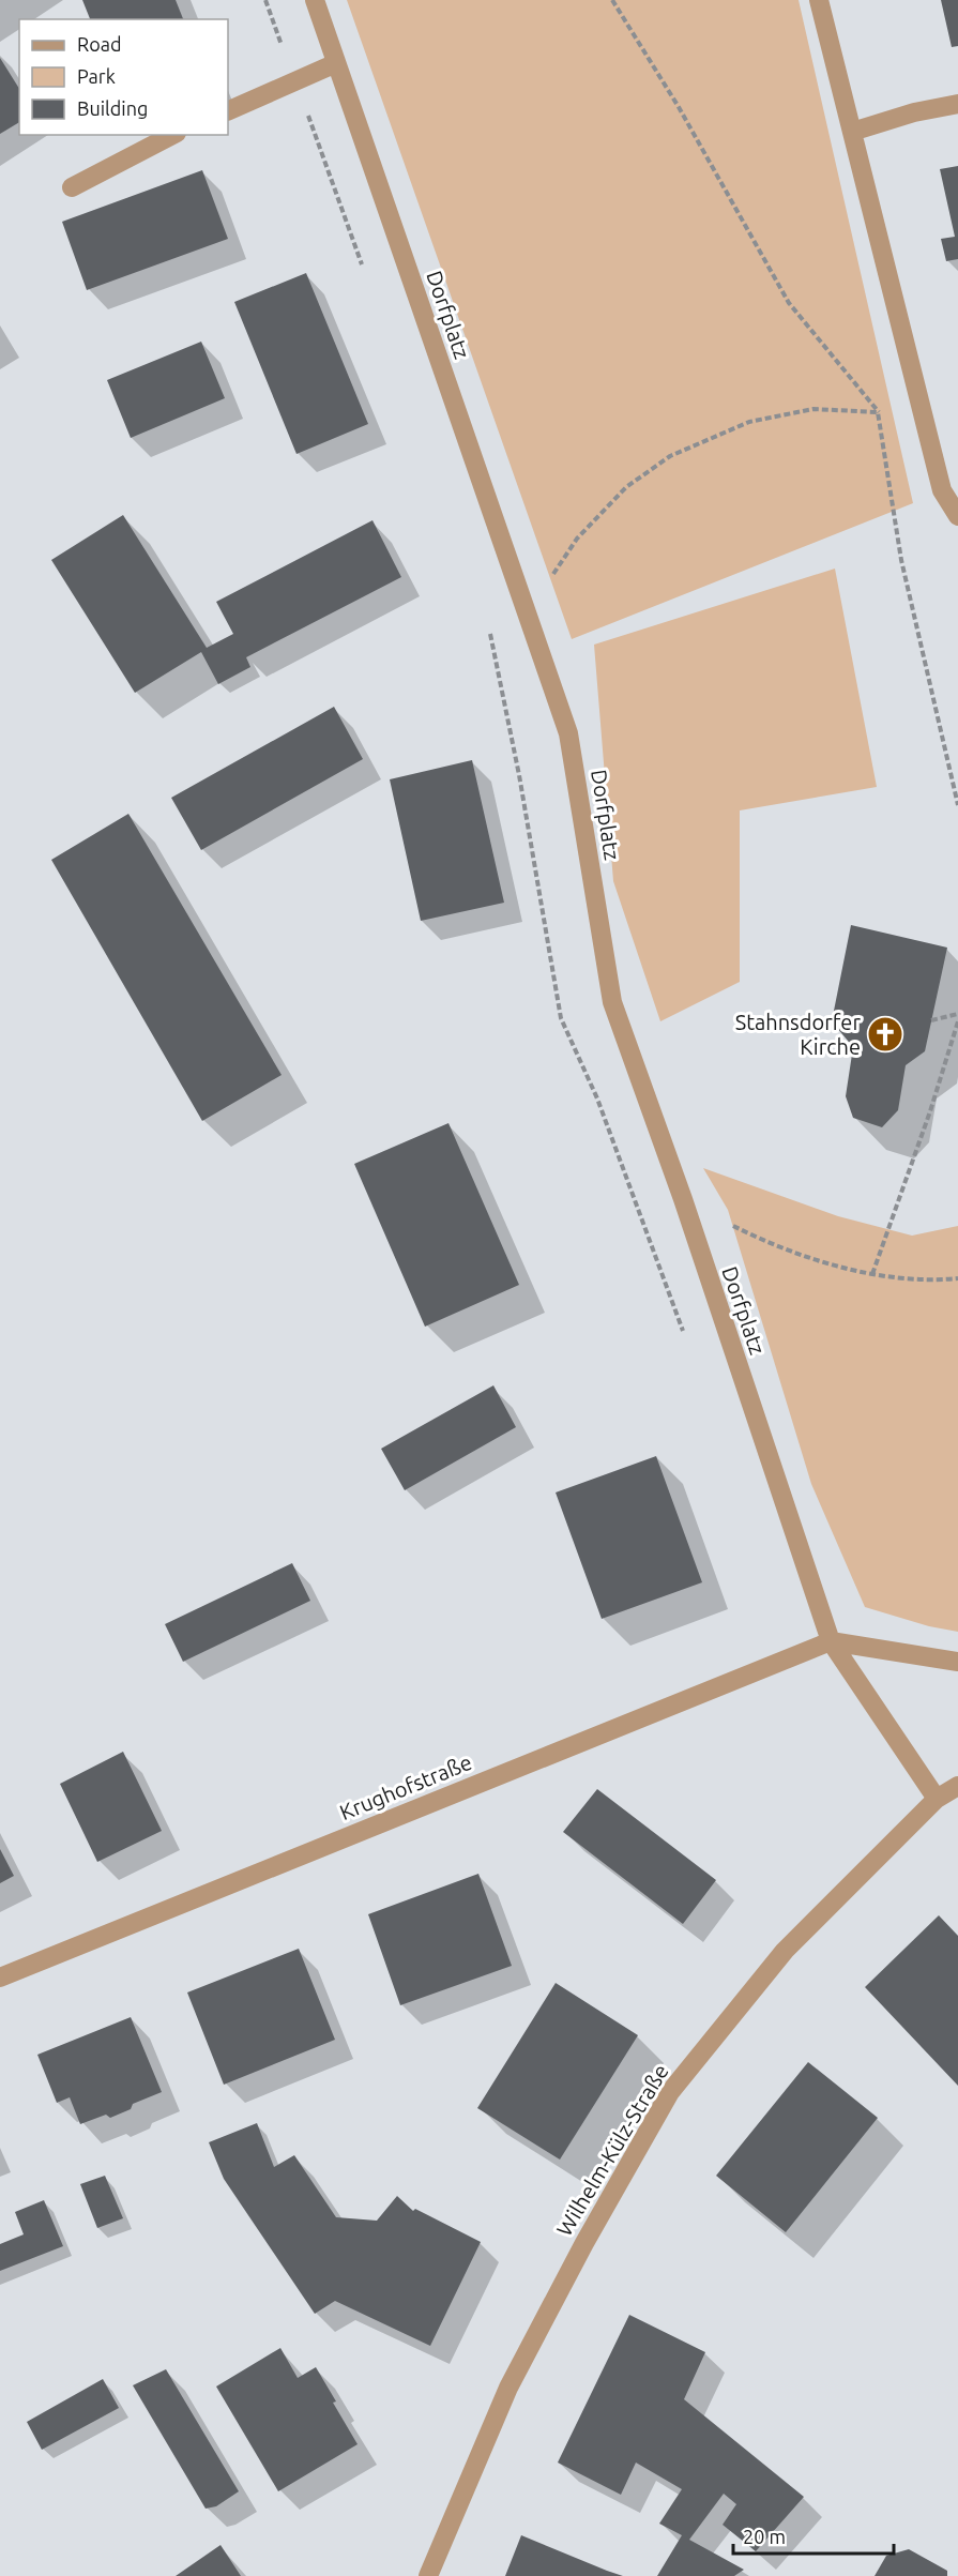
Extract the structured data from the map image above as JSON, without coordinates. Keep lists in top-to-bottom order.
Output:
{
  "streets": {
    "street": ["Dorfplatz", "Krughofstraße", "Wilhelm-Külz-Straße"]
  },
  "crossings": [
    ["Dorfplatz", "Krughofstraße"],
    ["Dorfplatz", "Wilhelm-Külz-Straße"]
  ],
  "places": {
    "church": ["Stahnsdorfer Kirche"]
  },
  "legend": ["Road", "Park", "Building"],
  "scale_bar": "20 m"
}
